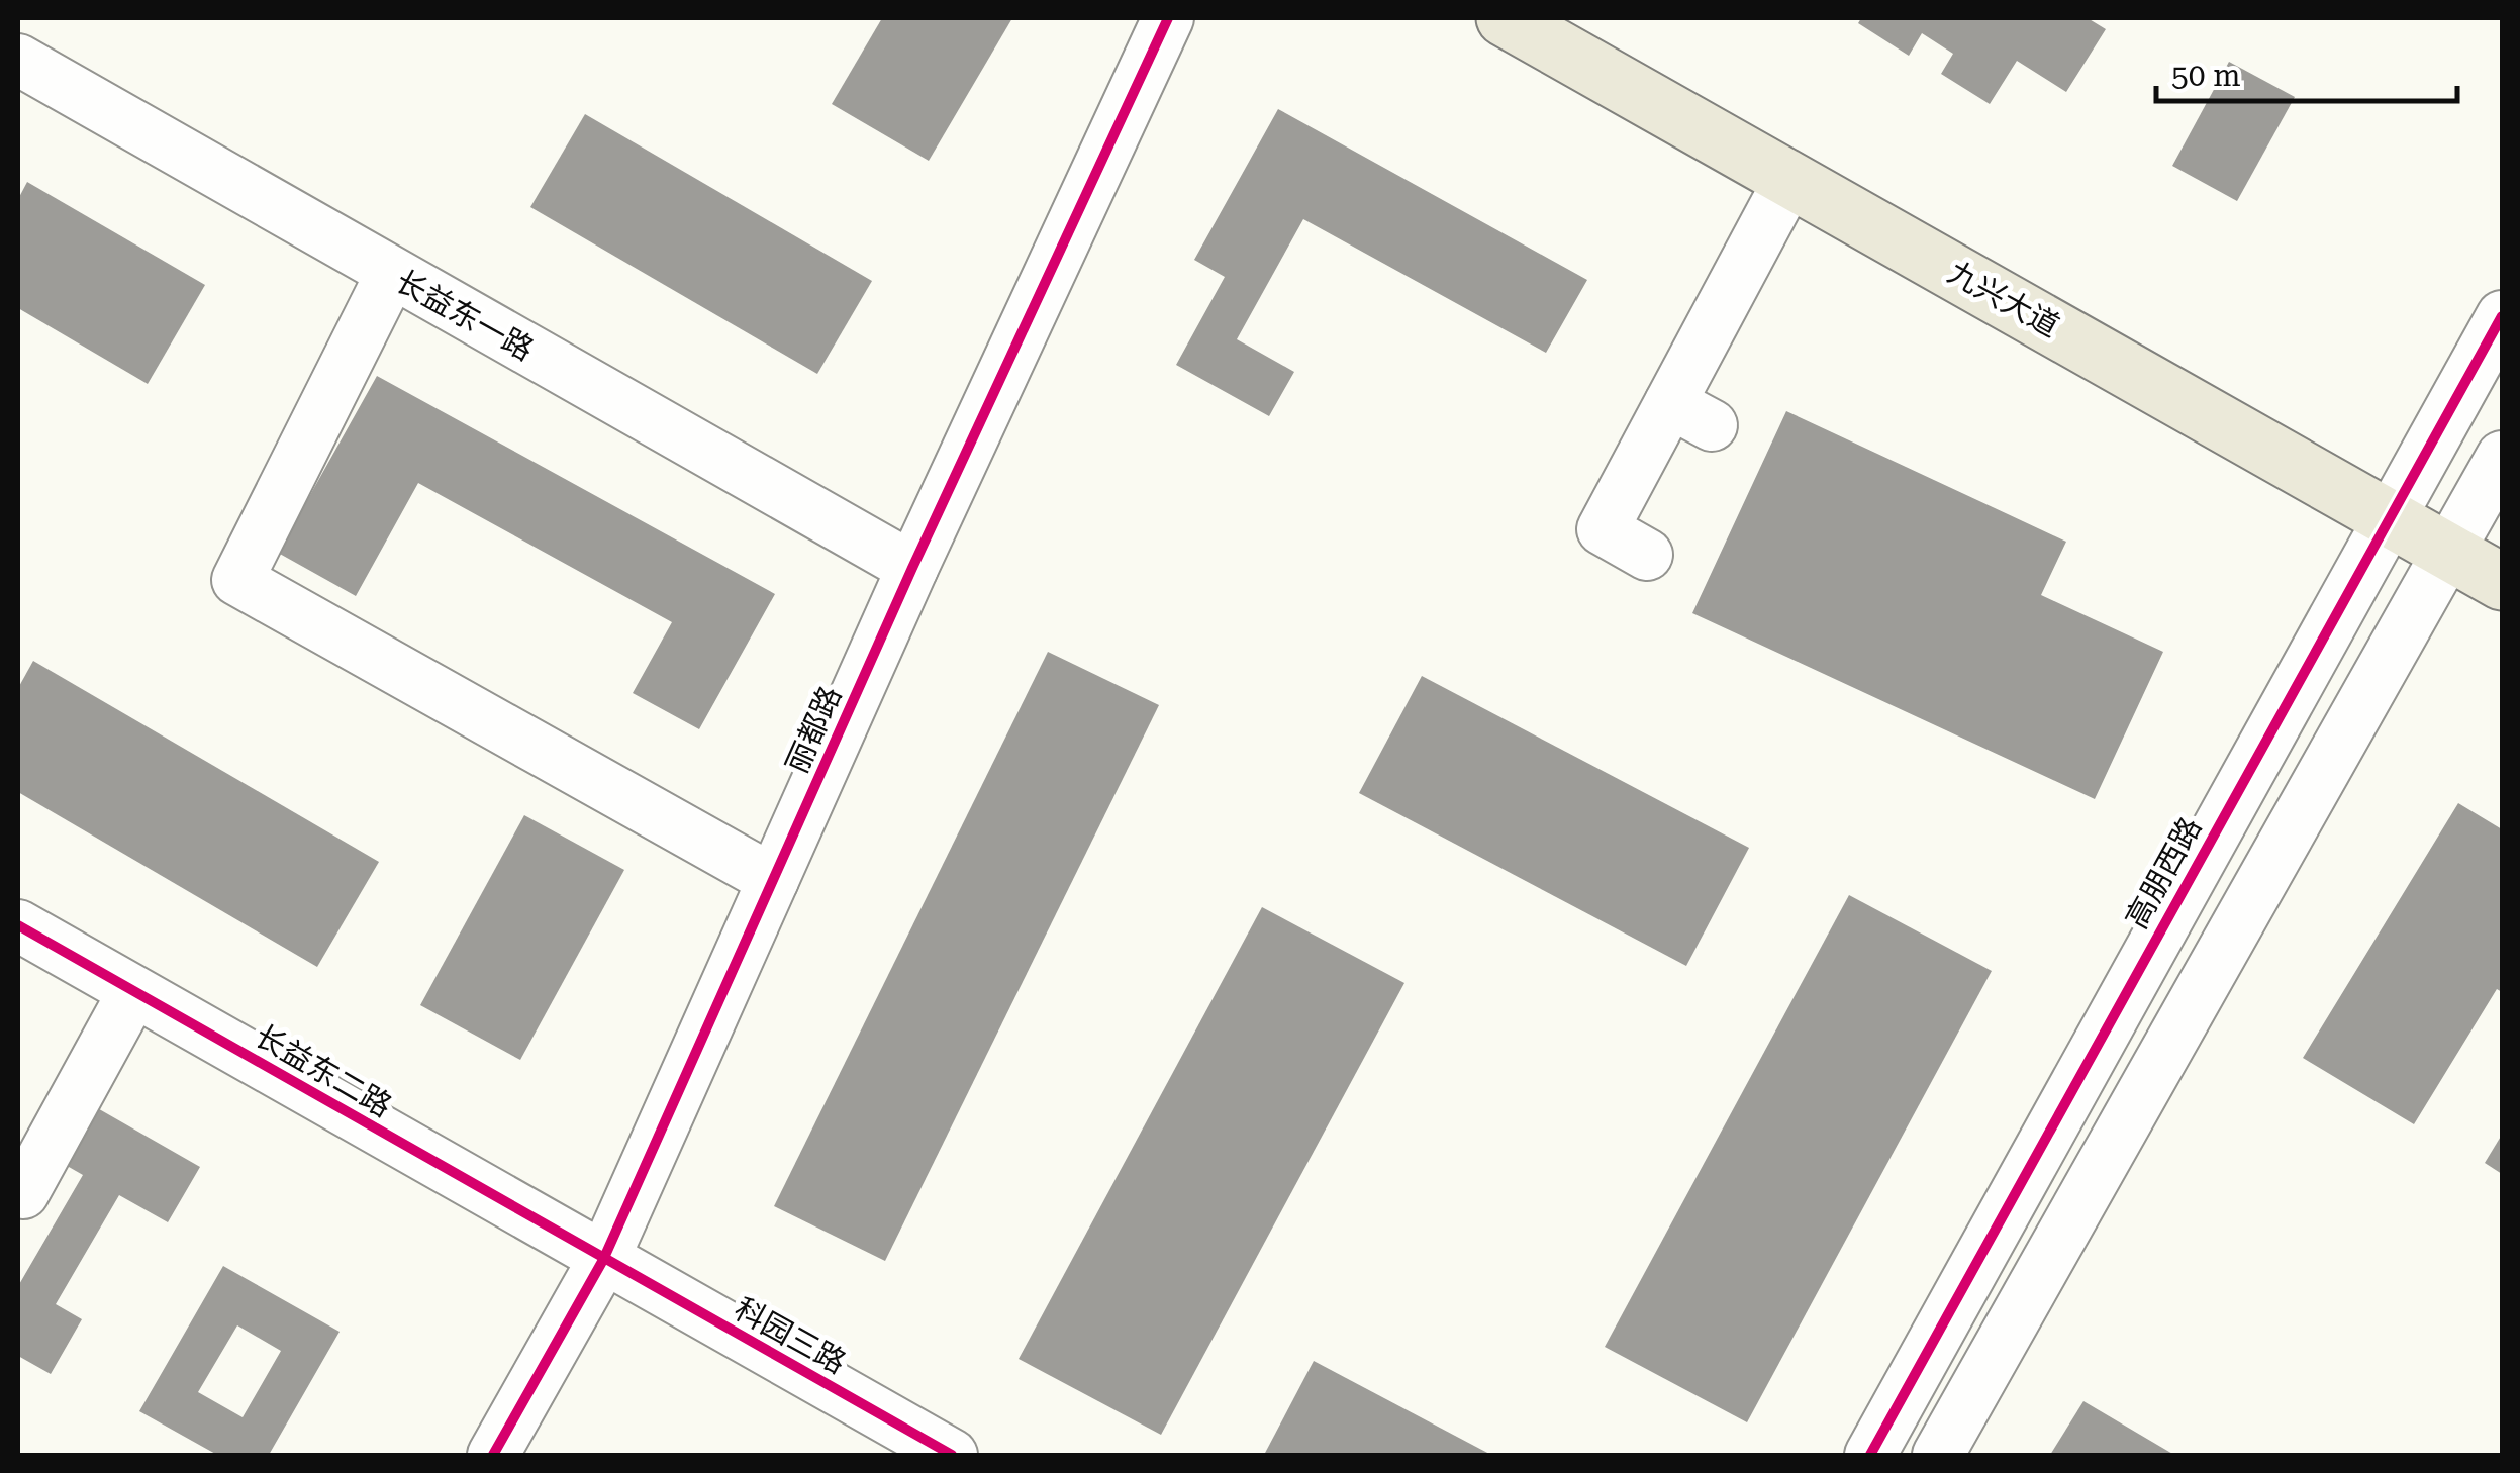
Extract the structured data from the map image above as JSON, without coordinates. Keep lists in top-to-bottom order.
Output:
{
  "streets": {
    "main road": ["九兴大道"],
    "street": [
      "长益东一路",
      "丽都路",
      "高朋西路",
      "长益东二路",
      "科园三路"
    ]
  },
  "crossings": [
    ["九兴大道", "高朋西路"],
    ["长益东一路", "丽都路"],
    ["丽都路", "长益东二路"],
    ["丽都路", "科园三路"],
    ["长益东二路", "科园三路"]
  ],
  "scale_bar": "50 m"
}
